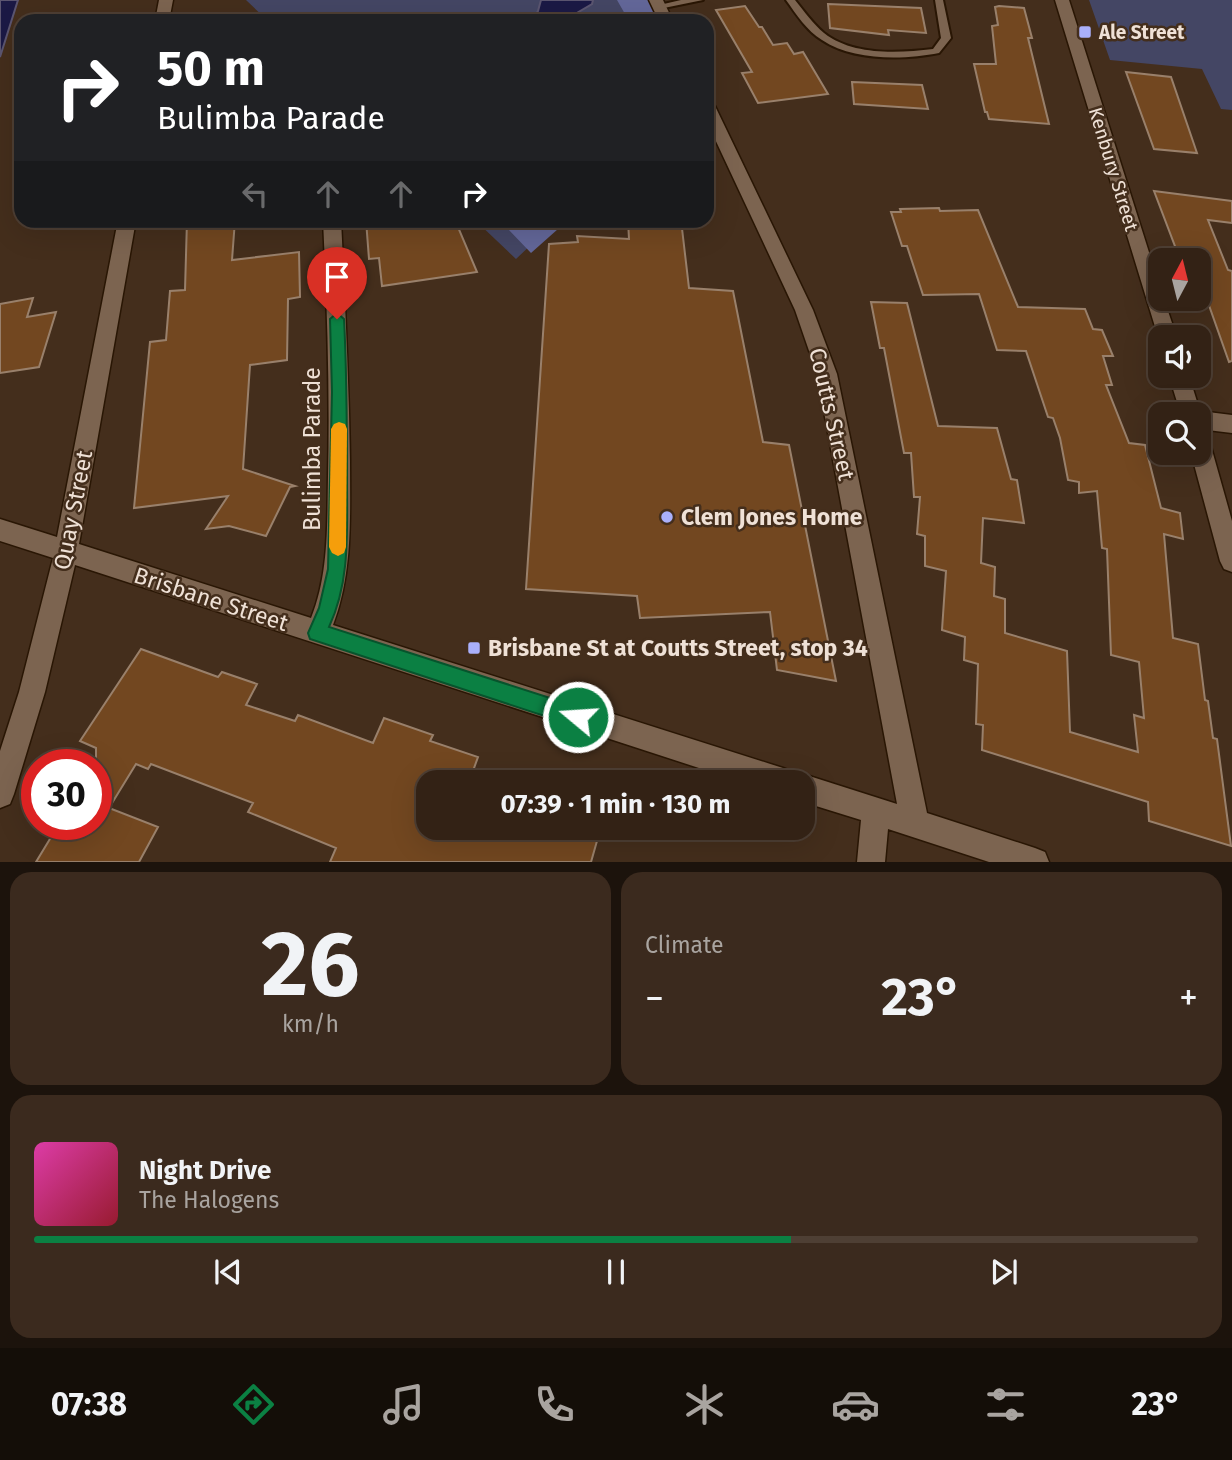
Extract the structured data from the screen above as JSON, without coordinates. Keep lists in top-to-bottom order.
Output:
{
  "streets": {
    "street": [
      "Kenbury Street",
      "Coutts Street",
      "Bulimba Parade",
      "Quay Street",
      "Brisbane Street"
    ]
  },
  "crossings": [
    ["Bulimba Parade", "Brisbane Street"],
    ["Quay Street", "Brisbane Street"]
  ],
  "places": {
    "transit": ["Ale Street", "Brisbane St at Coutts Street, stop 34"],
    "other": ["Clem Jones Home"]
  },
  "north": "top",
  "page": {
    "turn": ["50 m", "Bulimba Parade"],
    "limit": "30",
    "trip": "07:39 · 1 min · 130 m",
    "tile": [
      ["26", "km/h"],
      "Climate"
    ],
    "heat": ["−", "23°", "+"],
    "song": ["Night Drive", "The Halogens"],
    "tabs": ["07:38", "23°"]
  }
}
